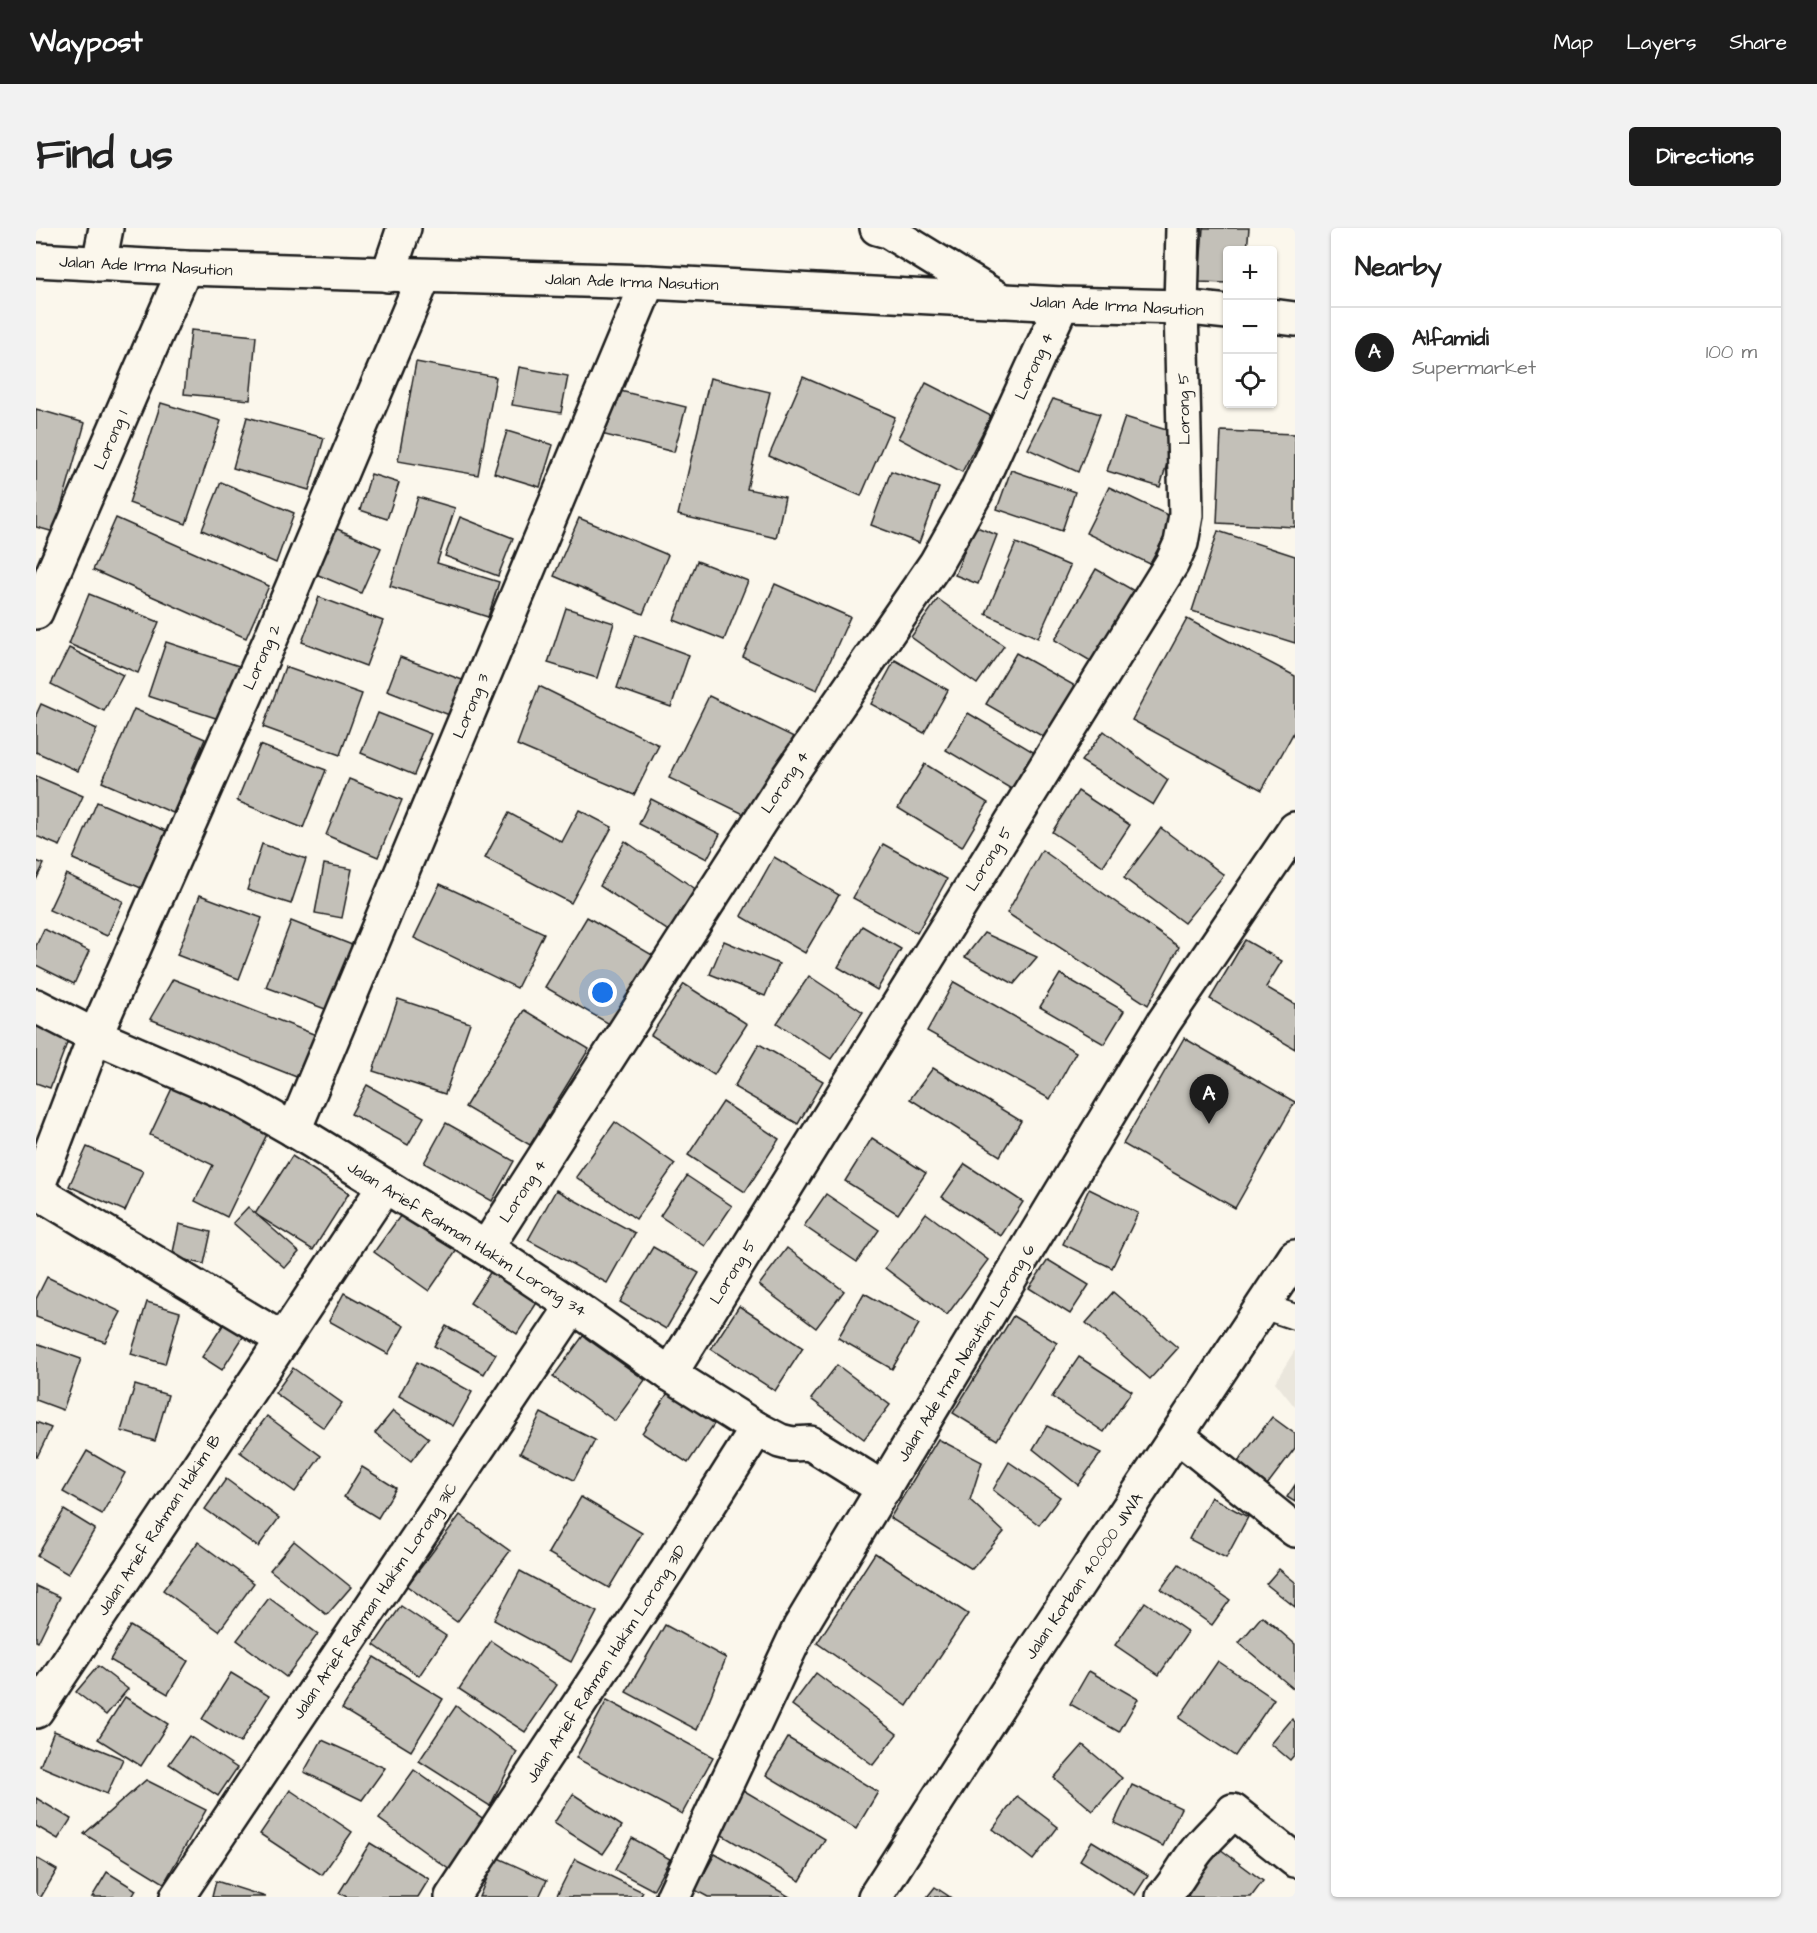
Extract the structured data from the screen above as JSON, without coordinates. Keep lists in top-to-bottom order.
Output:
{
  "streets": {
    "street": [
      "Jalan Ade Irma Nasution",
      "Lorong 4",
      "Lorong 5",
      "Lorong 1",
      "Lorong 2",
      "Lorong 3",
      "Jalan Arief Rahman Hakim Lorong 34",
      "Jalan Ade Irma Nasution Lorong 6",
      "Jalan Arief Rahman Hakim 1B",
      "Jalan Korban 40.000 JIWA",
      "Jalan Arief Rahman Hakim Lorong 31C",
      "Jalan Arief Rahman Hakim Lorong 31D"
    ]
  },
  "crossings": [
    ["Jalan Ade Irma Nasution", "Lorong 4"],
    ["Jalan Ade Irma Nasution", "Lorong 5"],
    ["Jalan Ade Irma Nasution", "Lorong 1"],
    ["Jalan Ade Irma Nasution", "Lorong 2"],
    ["Jalan Ade Irma Nasution", "Lorong 3"],
    ["Lorong 4", "Jalan Arief Rahman Hakim Lorong 34"],
    ["Lorong 5", "Jalan Arief Rahman Hakim Lorong 34"],
    ["Lorong 2", "Jalan Arief Rahman Hakim Lorong 34"],
    ["Lorong 3", "Jalan Arief Rahman Hakim Lorong 34"],
    ["Jalan Arief Rahman Hakim Lorong 34", "Jalan Ade Irma Nasution Lorong 6"],
    ["Jalan Arief Rahman Hakim Lorong 34", "Jalan Arief Rahman Hakim 1B"],
    ["Jalan Arief Rahman Hakim Lorong 34", "Jalan Arief Rahman Hakim Lorong 31C"],
    ["Jalan Arief Rahman Hakim Lorong 34", "Jalan Arief Rahman Hakim Lorong 31D"]
  ],
  "page": {
    "header": "Waypost",
    "nav": ["Map", "Layers", "Share"],
    "title": "Find us",
    "buttons": "Directions",
    "heading": "Nearby",
    "map_buttons": ["+", "−"],
    "list": [
      {
        "mark": "A",
        "name": "Alfamidi",
        "note": "Supermarket",
        "value": "100 m"
      }
    ],
    "pins": "A"
  }
}
